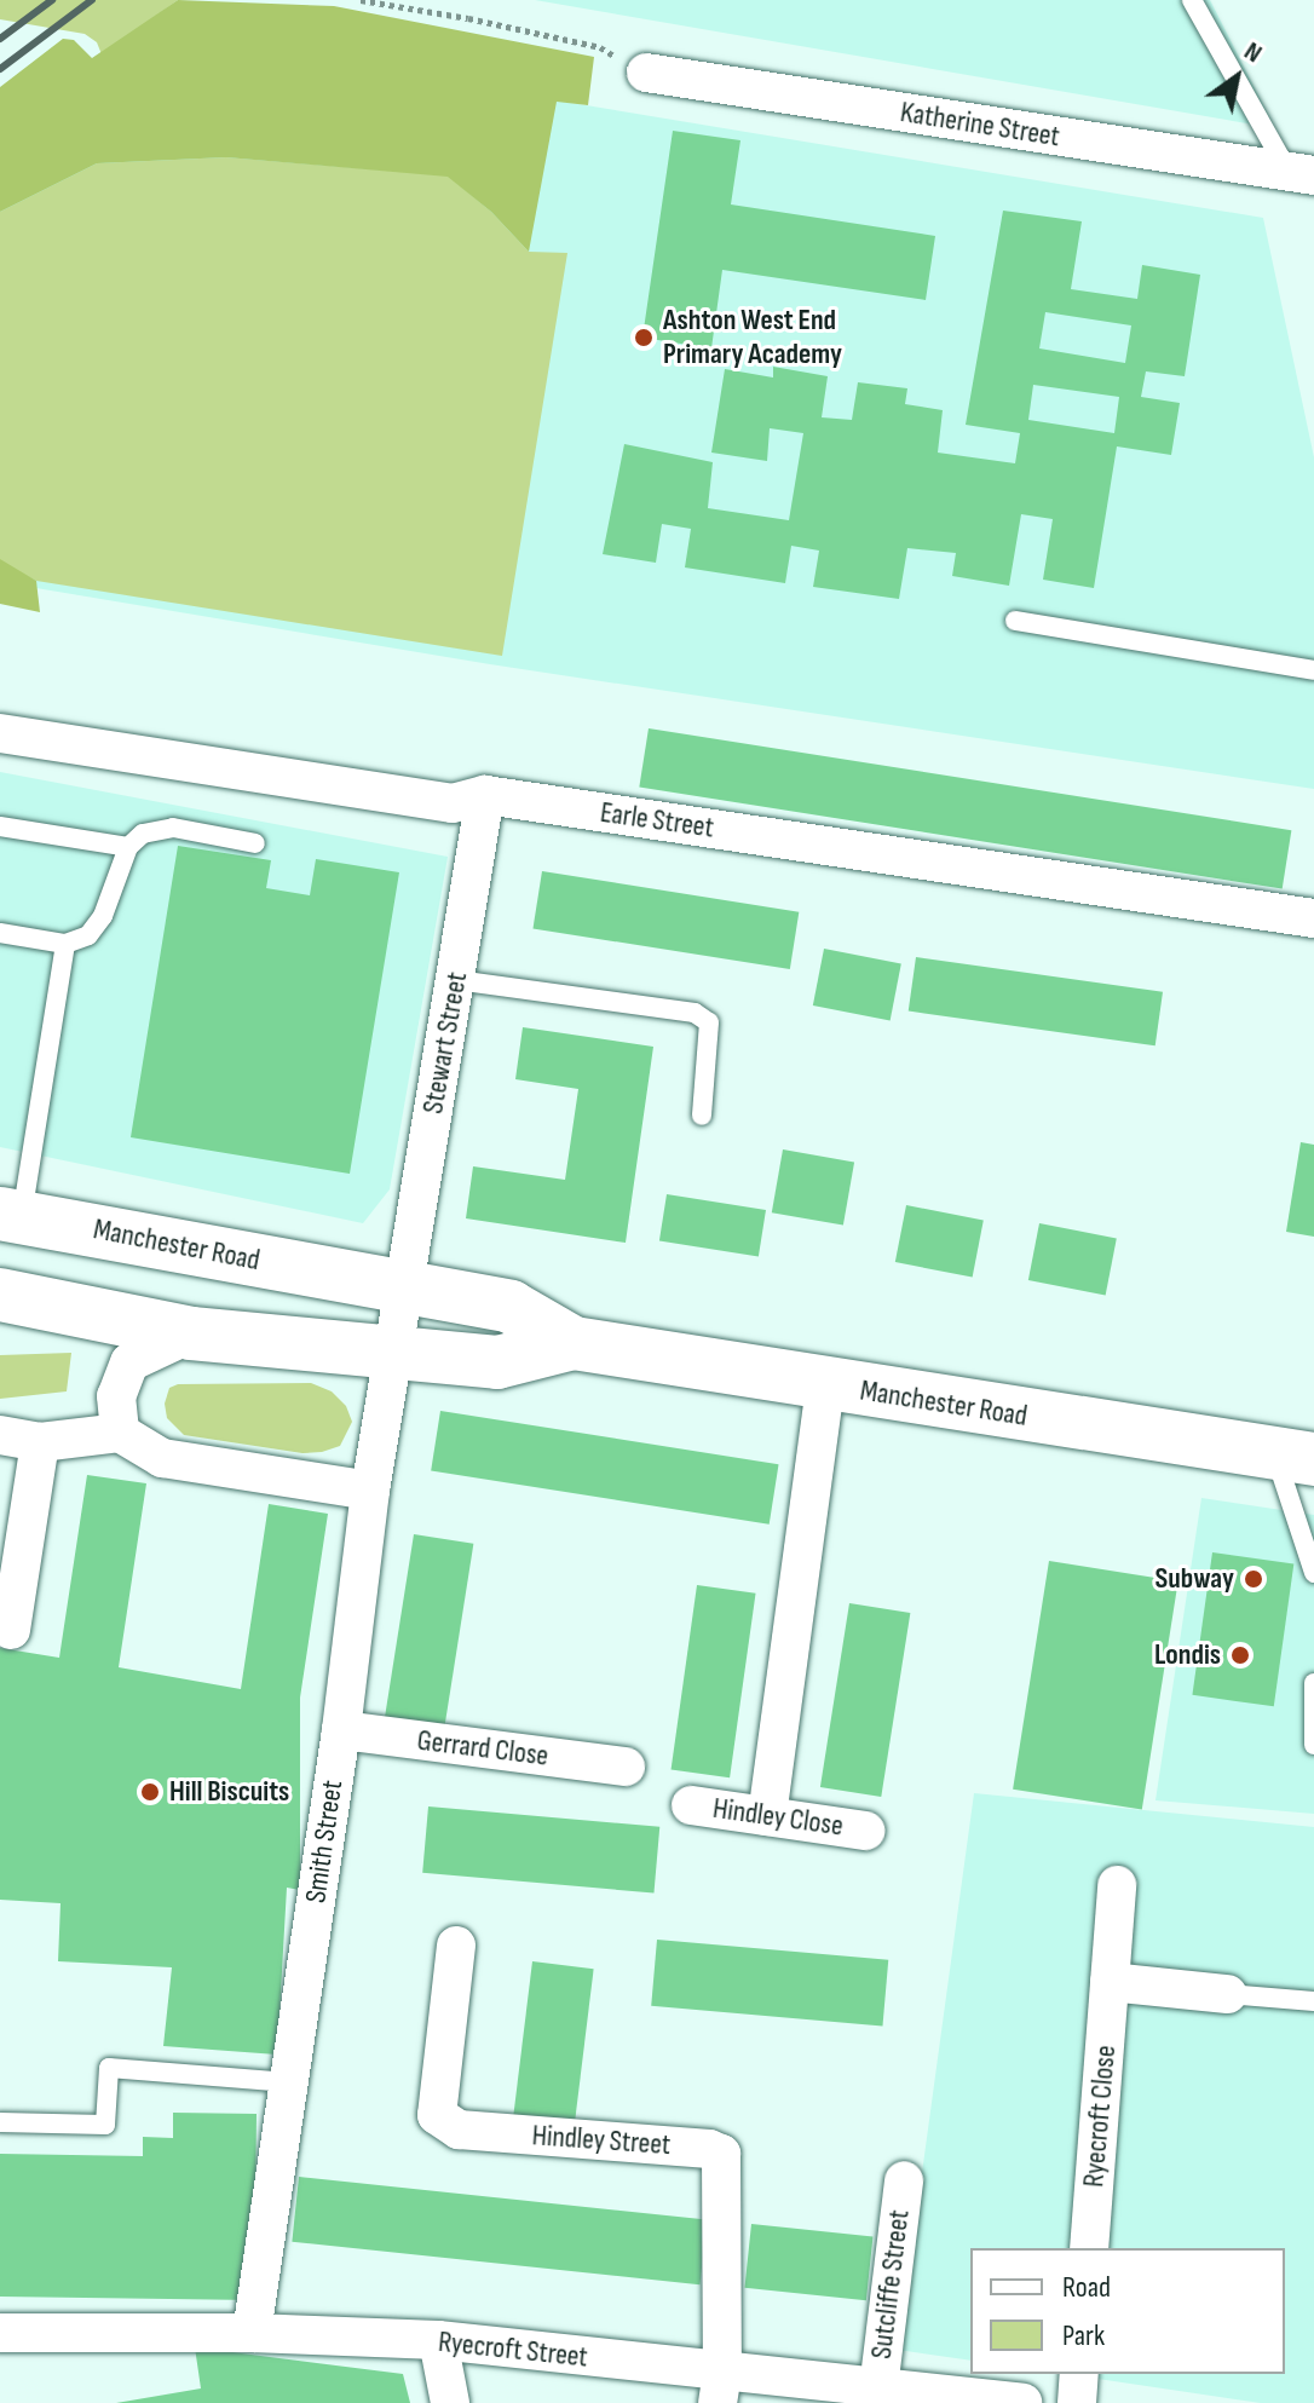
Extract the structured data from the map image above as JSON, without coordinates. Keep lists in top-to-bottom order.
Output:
{
  "streets": {
    "highway": ["Manchester Road"],
    "street": [
      "Katherine Street",
      "Earle Street",
      "Stewart Street",
      "Gerrard Close",
      "Hindley Close",
      "Smith Street",
      "Ryecroft Close",
      "Hindley Street",
      "Sutcliffe Street",
      "Ryecroft Street"
    ]
  },
  "crossings": [
    ["Earle Street", "Stewart Street"],
    ["Stewart Street", "Manchester Road"],
    ["Stewart Street", "Smith Street"],
    ["Manchester Road", "Smith Street"],
    ["Gerrard Close", "Smith Street"],
    ["Smith Street", "Ryecroft Street"],
    ["Hindley Street", "Ryecroft Street"],
    ["Sutcliffe Street", "Ryecroft Street"]
  ],
  "places": [
    "Ashton West End Primary Academy",
    "Subway",
    "Londis",
    "Hill Biscuits"
  ],
  "legend": ["Road", "Park"],
  "north": "top right"
}
